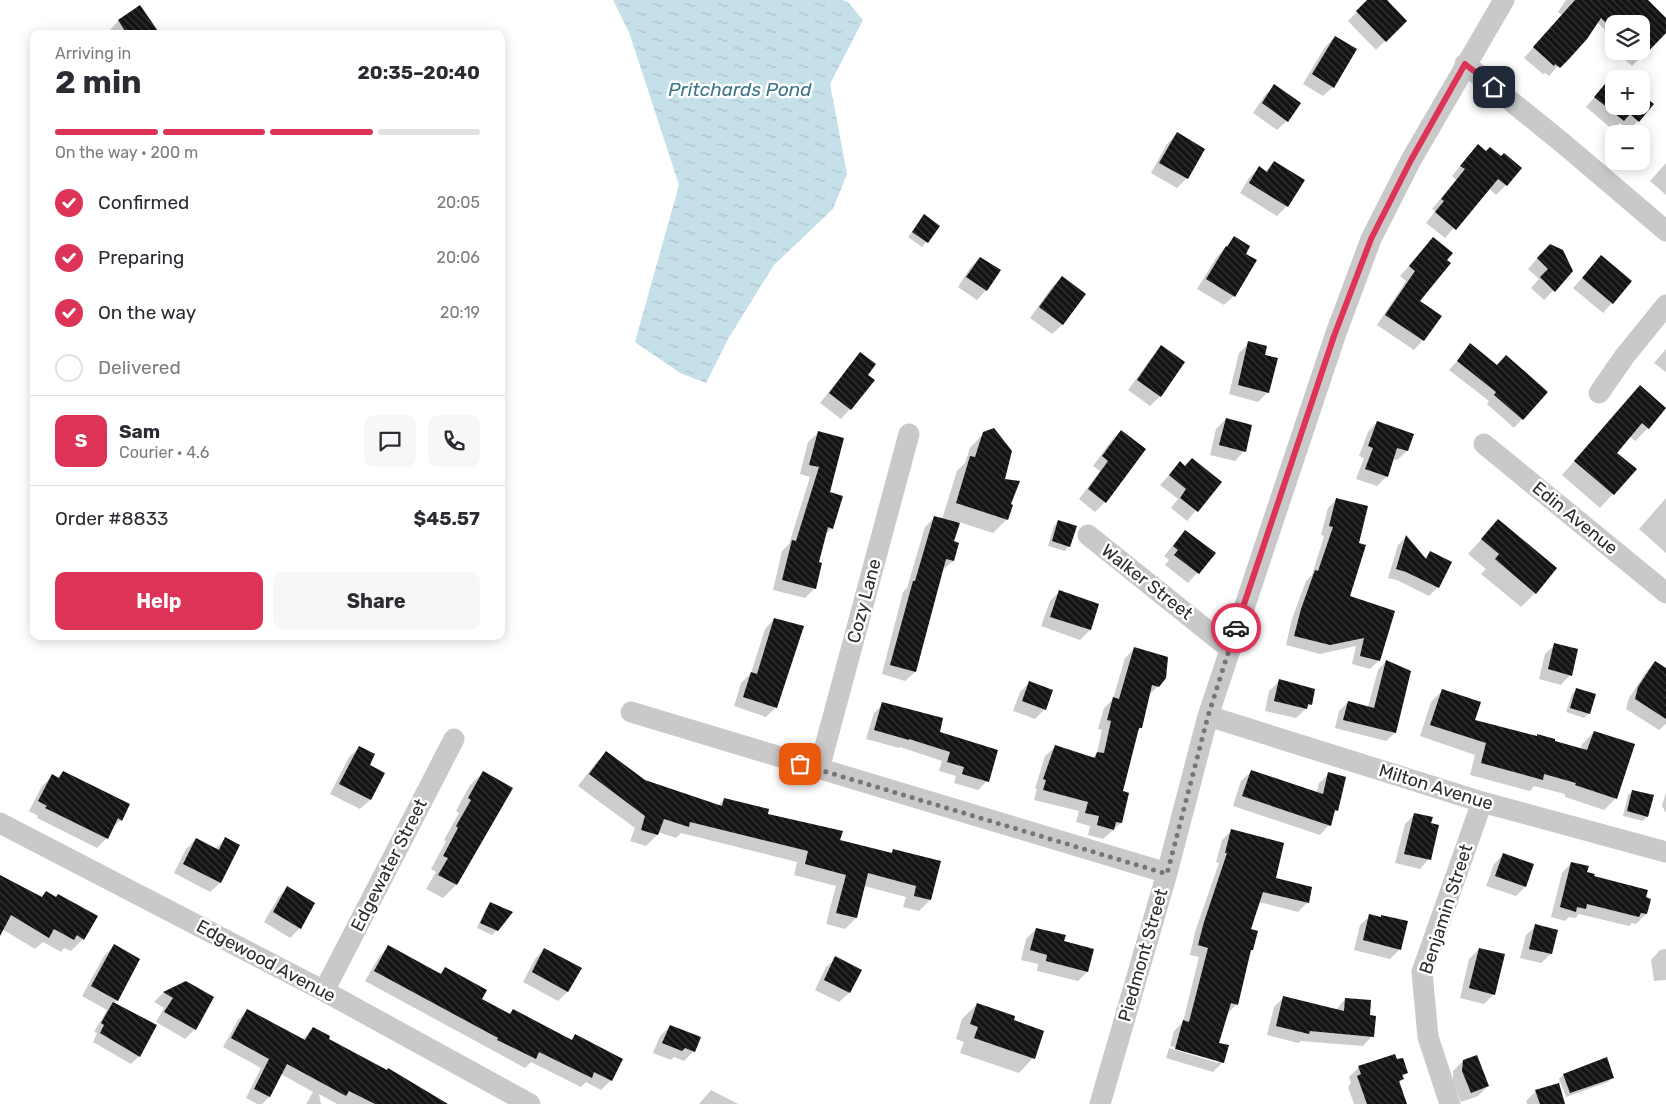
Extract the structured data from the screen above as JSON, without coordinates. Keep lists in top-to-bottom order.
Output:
{
  "streets": {
    "street": [
      "Edin Avenue",
      "Walker Street",
      "Cozy Lane",
      "Milton Avenue",
      "Edgewater Street",
      "Benjamin Street",
      "Piedmont Street",
      "Edgewood Avenue"
    ]
  },
  "crossings": [
    ["Walker Street", "Piedmont Street"],
    ["Milton Avenue", "Benjamin Street"],
    ["Milton Avenue", "Piedmont Street"],
    ["Edgewater Street", "Edgewood Avenue"]
  ],
  "water": ["Pritchards Pond"],
  "page": {
    "map_buttons": ["+", "−"],
    "heading": ["2 min", "Arriving in", "20:35–20:40"],
    "panel": [
      "Sam",
      "Courier · 4.6",
      "Order #8833",
      "$45.57"
    ],
    "bar": "On the way · 200 m",
    "list": [
      ["Confirmed", "20:05"],
      ["Preparing", "20:06"],
      ["On the way", "20:19"],
      "Delivered"
    ],
    "round": "S",
    "buttons": ["Help", "Share"]
  }
}
